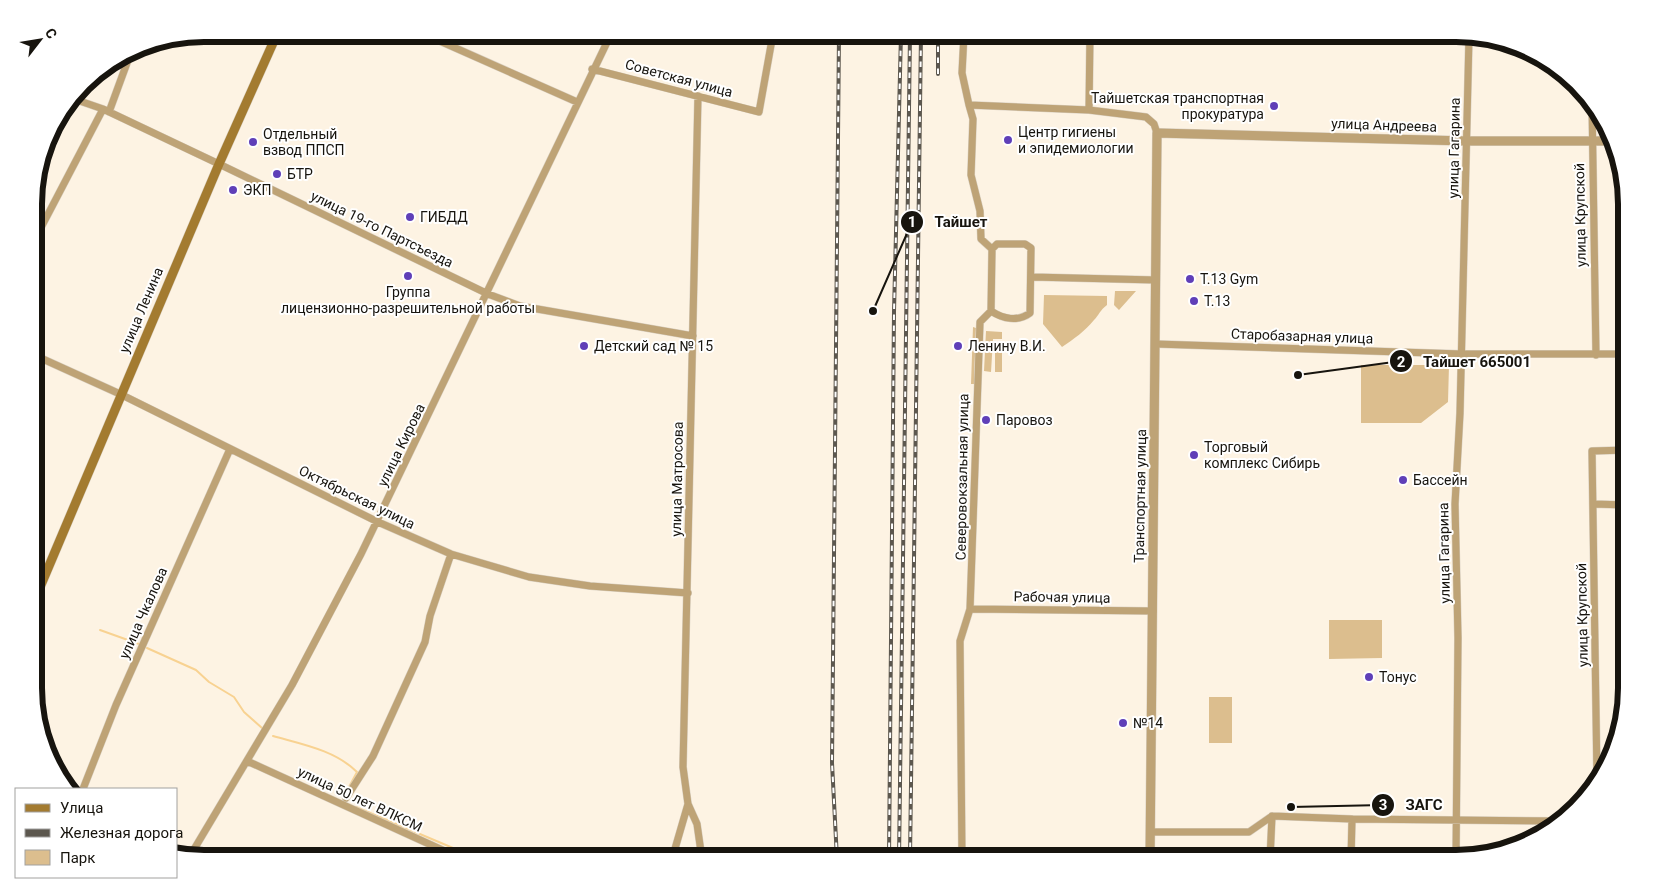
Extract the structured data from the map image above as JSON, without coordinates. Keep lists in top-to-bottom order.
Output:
{
  "streets": {
    "main road": ["улица Ленина"],
    "street": [
      "Советская улица",
      "улица Андреева",
      "улица Гагарина",
      "улица Крупской",
      "улица 19-го Партсъезда",
      "Старобазарная улица",
      "улица Кирова",
      "Северовокзальная улица",
      "улица Матросова",
      "Транспортная улица",
      "Октябрьская улица",
      "Рабочая улица",
      "улица Чкалова",
      "улица 50 лет ВЛКСМ"
    ]
  },
  "crossings": [
    ["Советская улица", "улица Кирова"],
    ["Советская улица", "улица Матросова"],
    ["улица Андреева", "улица Гагарина"],
    ["улица Андреева", "улица Крупской"],
    ["улица Андреева", "Транспортная улица"],
    ["улица Гагарина", "Старобазарная улица"],
    ["улица Крупской", "Старобазарная улица"],
    ["улица 19-го Партсъезда", "улица Ленина"],
    ["улица 19-го Партсъезда", "улица Кирова"],
    ["улица 19-го Партсъезда", "улица Матросова"],
    ["улица Ленина", "Октябрьская улица"],
    ["Старобазарная улица", "Транспортная улица"],
    ["улица Кирова", "Октябрьская улица"],
    ["улица Кирова", "улица 50 лет ВЛКСМ"],
    ["Северовокзальная улица", "Рабочая улица"],
    ["улица Матросова", "Октябрьская улица"],
    ["Транспортная улица", "Рабочая улица"],
    ["Октябрьская улица", "улица Чкалова"]
  ],
  "places": [
    "Тайшетская транспортная прокуратура",
    "Центр гигиены и эпидемиологии",
    "Отдельный взвод ППСП",
    "БТР",
    "ЭКП",
    "ГИБДД",
    "Группа лицензионно-разрешительной работы",
    "T.13 Gym",
    "T.13",
    "Тайшет",
    "Детский сад № 15",
    "Ленину В.И.",
    "Тайшет 665001",
    "Паровоз",
    "Торговый комплекс Сибирь",
    "Бассейн",
    "Тонус",
    "№14",
    "ЗАГС"
  ],
  "legend": ["Улица", "Железная дорога", "Парк"],
  "north": "top right"
}
